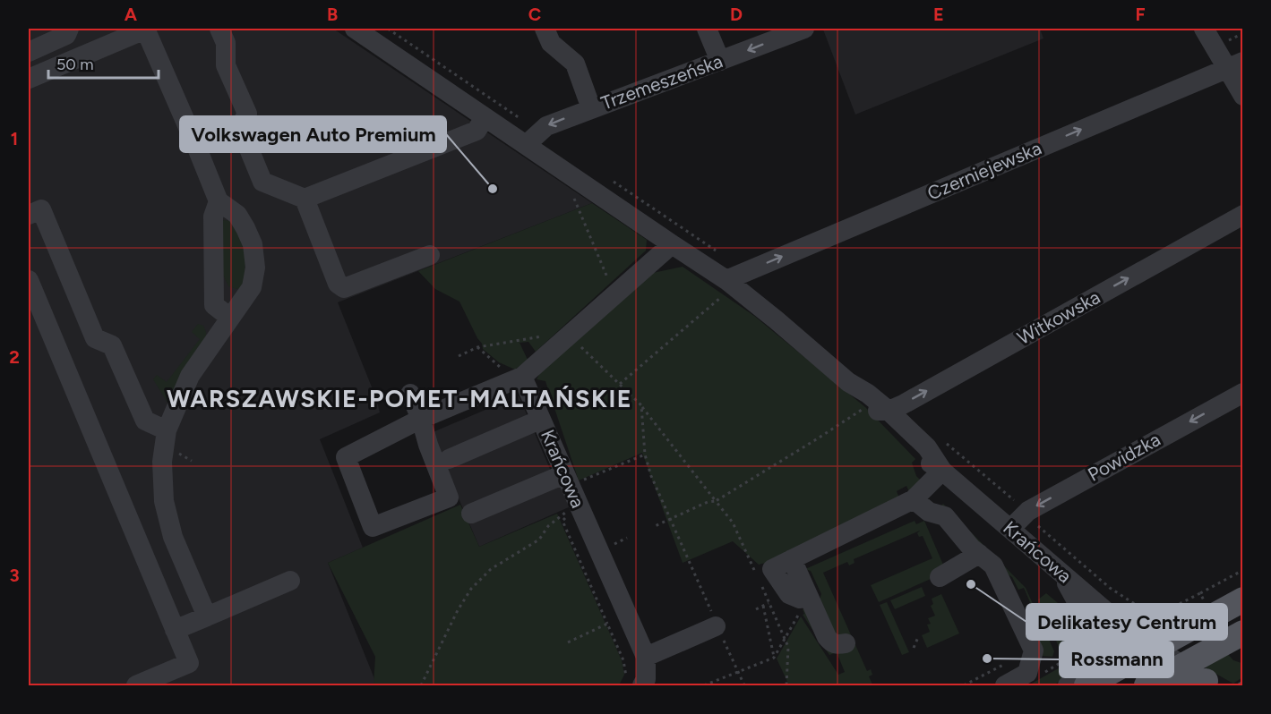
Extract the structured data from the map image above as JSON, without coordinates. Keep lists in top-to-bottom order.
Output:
{
  "streets": {
    "street": [
      "Trzemeszeńska",
      "Czerniejewska",
      "Witkowska",
      "Powidzka",
      "Krańcowa"
    ]
  },
  "crossings": [
    ["Trzemeszeńska", "Krańcowa"],
    ["Czerniejewska", "Krańcowa"],
    ["Witkowska", "Krańcowa"],
    ["Powidzka", "Krańcowa"]
  ],
  "one_way": [
    "Trzemeszeńska",
    "Czerniejewska",
    "Witkowska",
    "Powidzka"
  ],
  "districts": ["WARSZAWSKIE-POMET-MALTAŃSKIE"],
  "places": ["Volkswagen Auto Premium", "Delikatesy Centrum", "Rossmann"],
  "scale_bar": "50 m",
  "grid": {
    "columns": [
      "A",
      "B",
      "C",
      "D",
      "E",
      "F"
    ],
    "rows": ["1", "2", "3"]
  }
}
